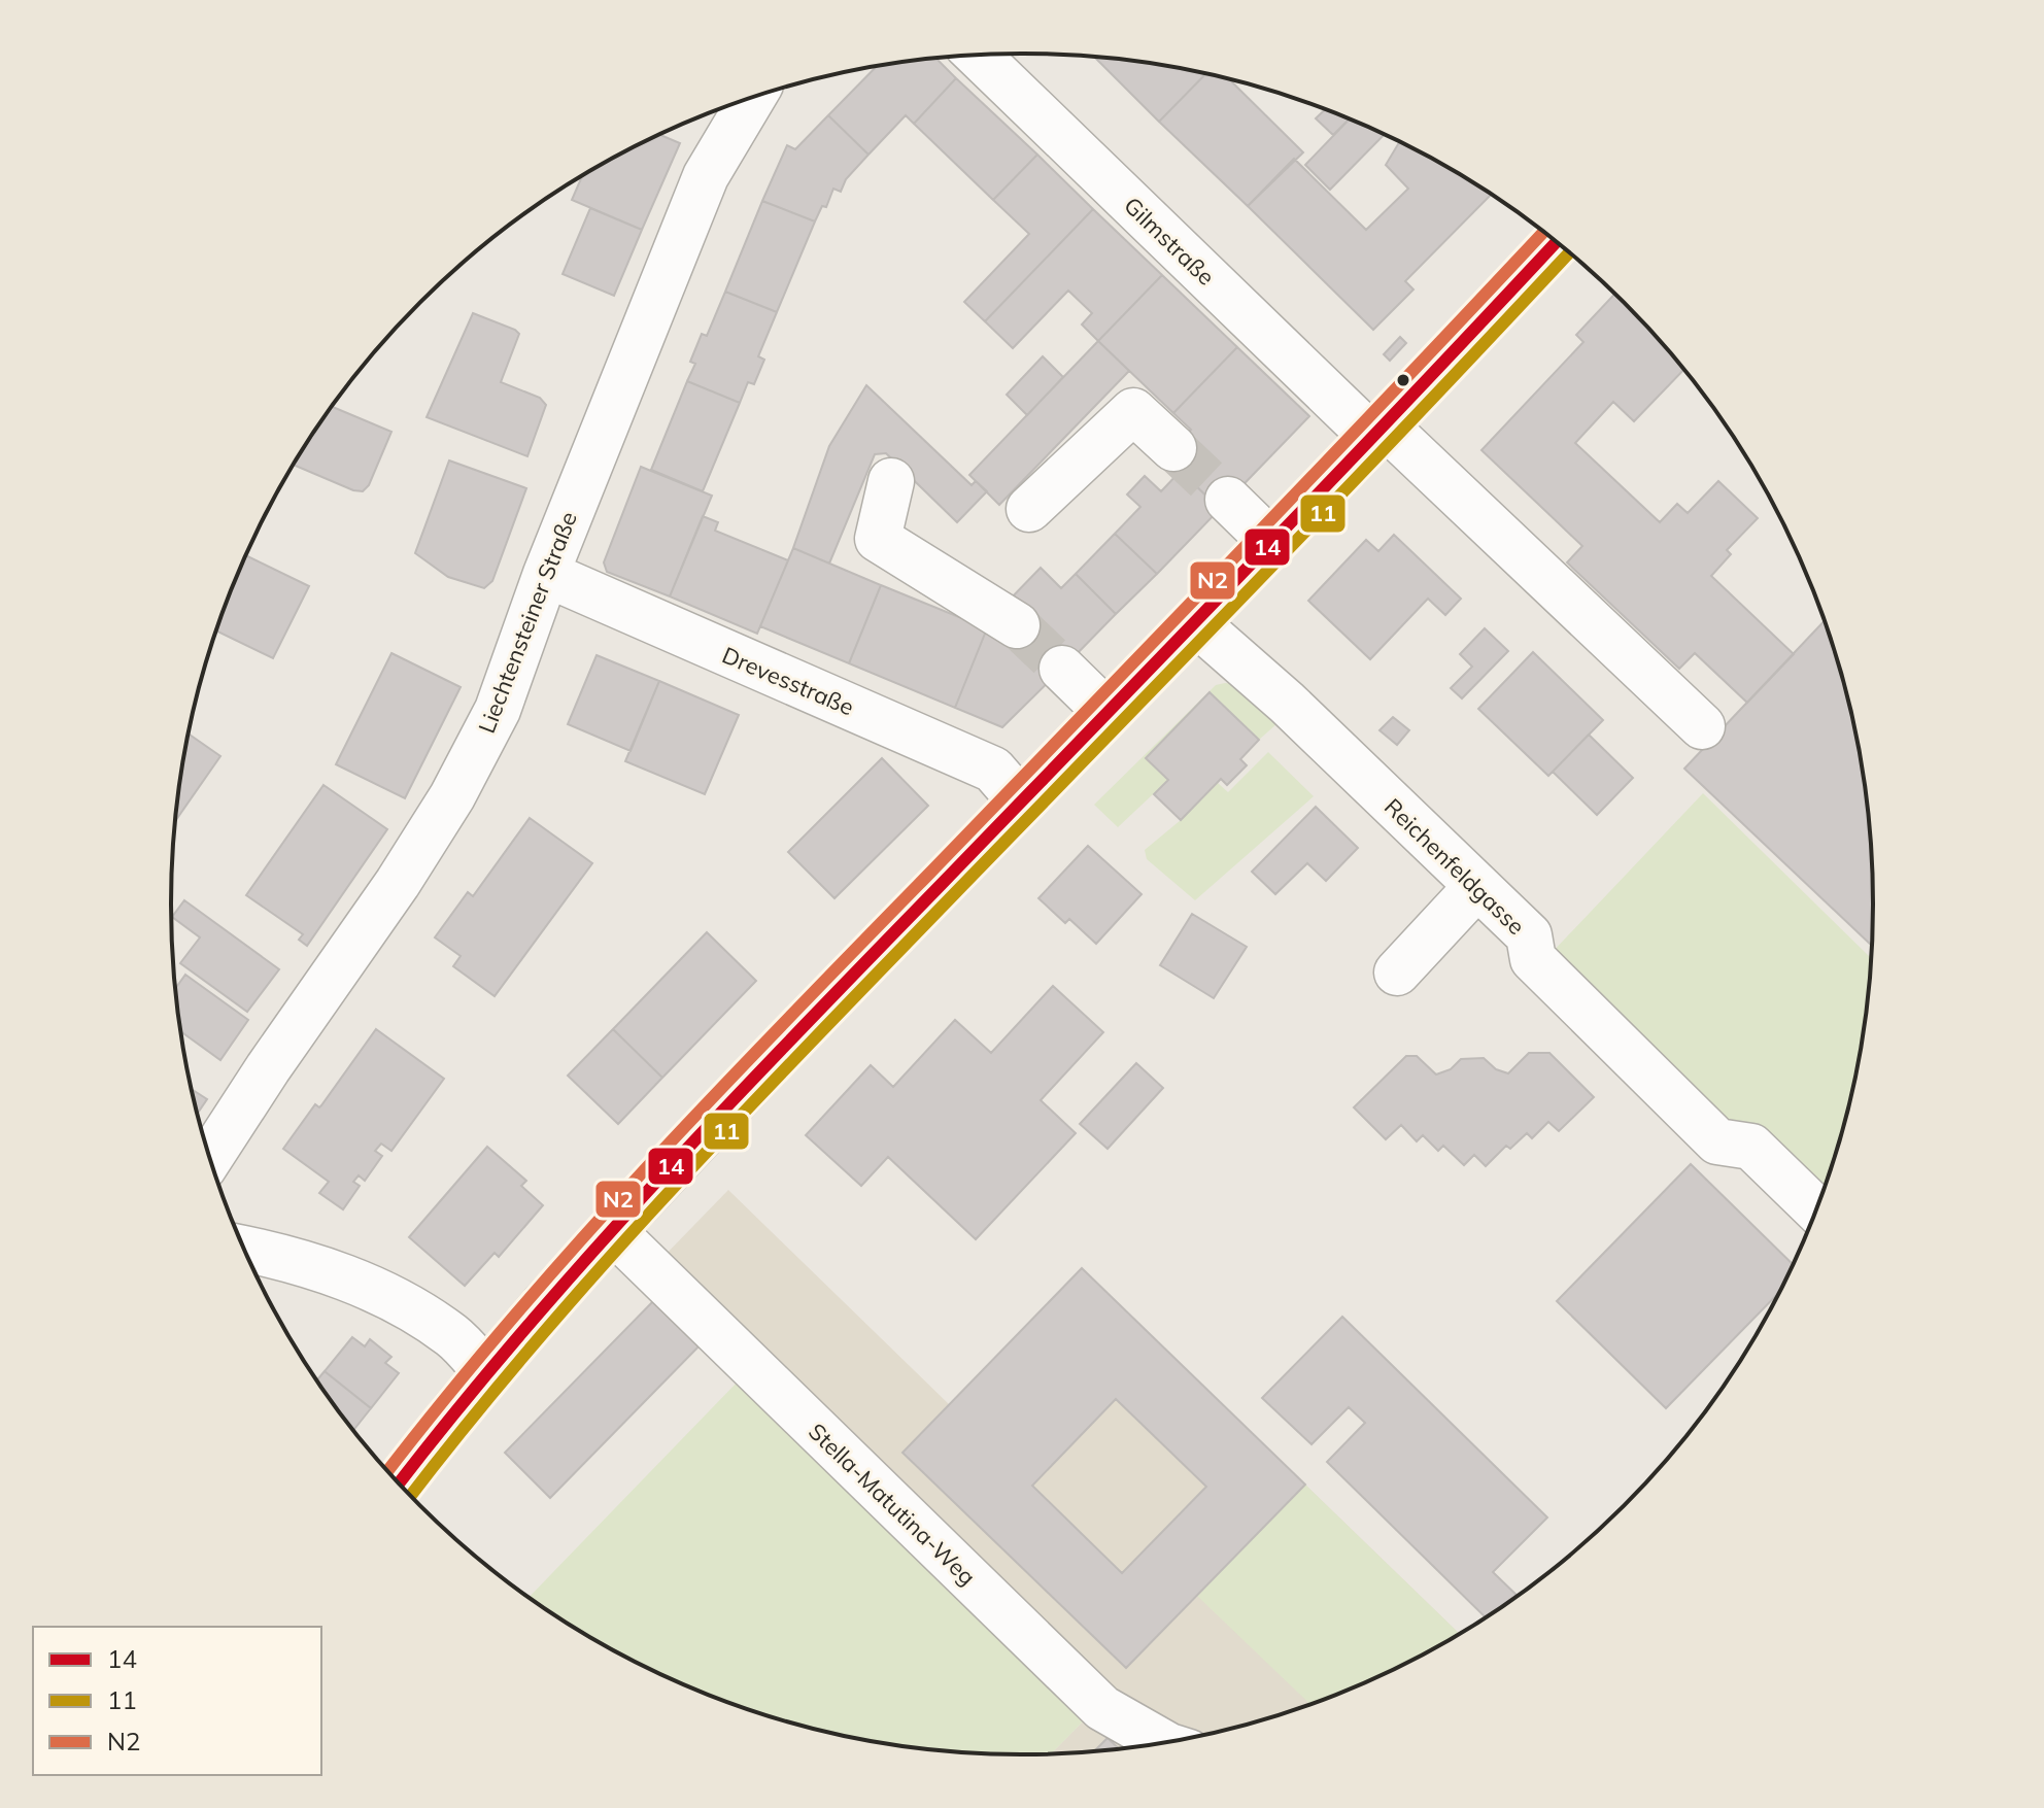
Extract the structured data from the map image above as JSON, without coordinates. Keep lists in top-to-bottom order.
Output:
{
  "streets": {
    "street": [
      "Gilmstraße",
      "Liechtensteiner Straße",
      "Drevesstraße",
      "Reichenfeldgasse",
      "Stella-Matutina-Weg"
    ]
  },
  "crossings": [
    ["Liechtensteiner Straße", "Drevesstraße"]
  ],
  "lines": ["transit line N2", "transit line 14", "transit line 11"],
  "legend": ["14", "11", "N2"]
}
